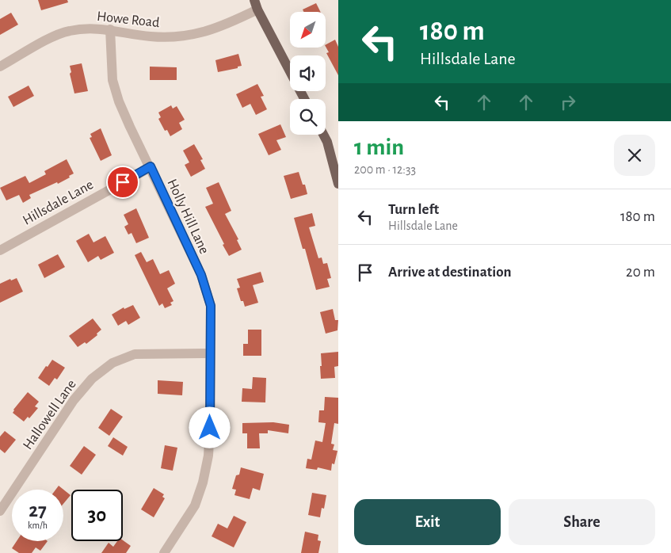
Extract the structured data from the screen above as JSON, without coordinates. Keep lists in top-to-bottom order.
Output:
{
  "streets": {
    "street": [
      "Howe Road",
      "Hillsdale Lane",
      "Holly Hill Lane",
      "Hallowell Lane"
    ]
  },
  "crossings": [
    ["Howe Road", "Holly Hill Lane"],
    ["Hillsdale Lane", "Holly Hill Lane"],
    ["Holly Hill Lane", "Hallowell Lane"]
  ],
  "north": "bottom left",
  "page": {
    "turn": ["180 m", "Hillsdale Lane"],
    "heading": ["1 min", "200 m · 12:33"],
    "list": [
      {
        "name": "Turn left",
        "note": "Hillsdale Lane",
        "value": "180 m"
      },
      {
        "name": "Arrive at destination",
        "value": "20 m"
      }
    ],
    "speed": "27 km/h",
    "limit": "30",
    "buttons": ["Exit", "Share"]
  }
}
